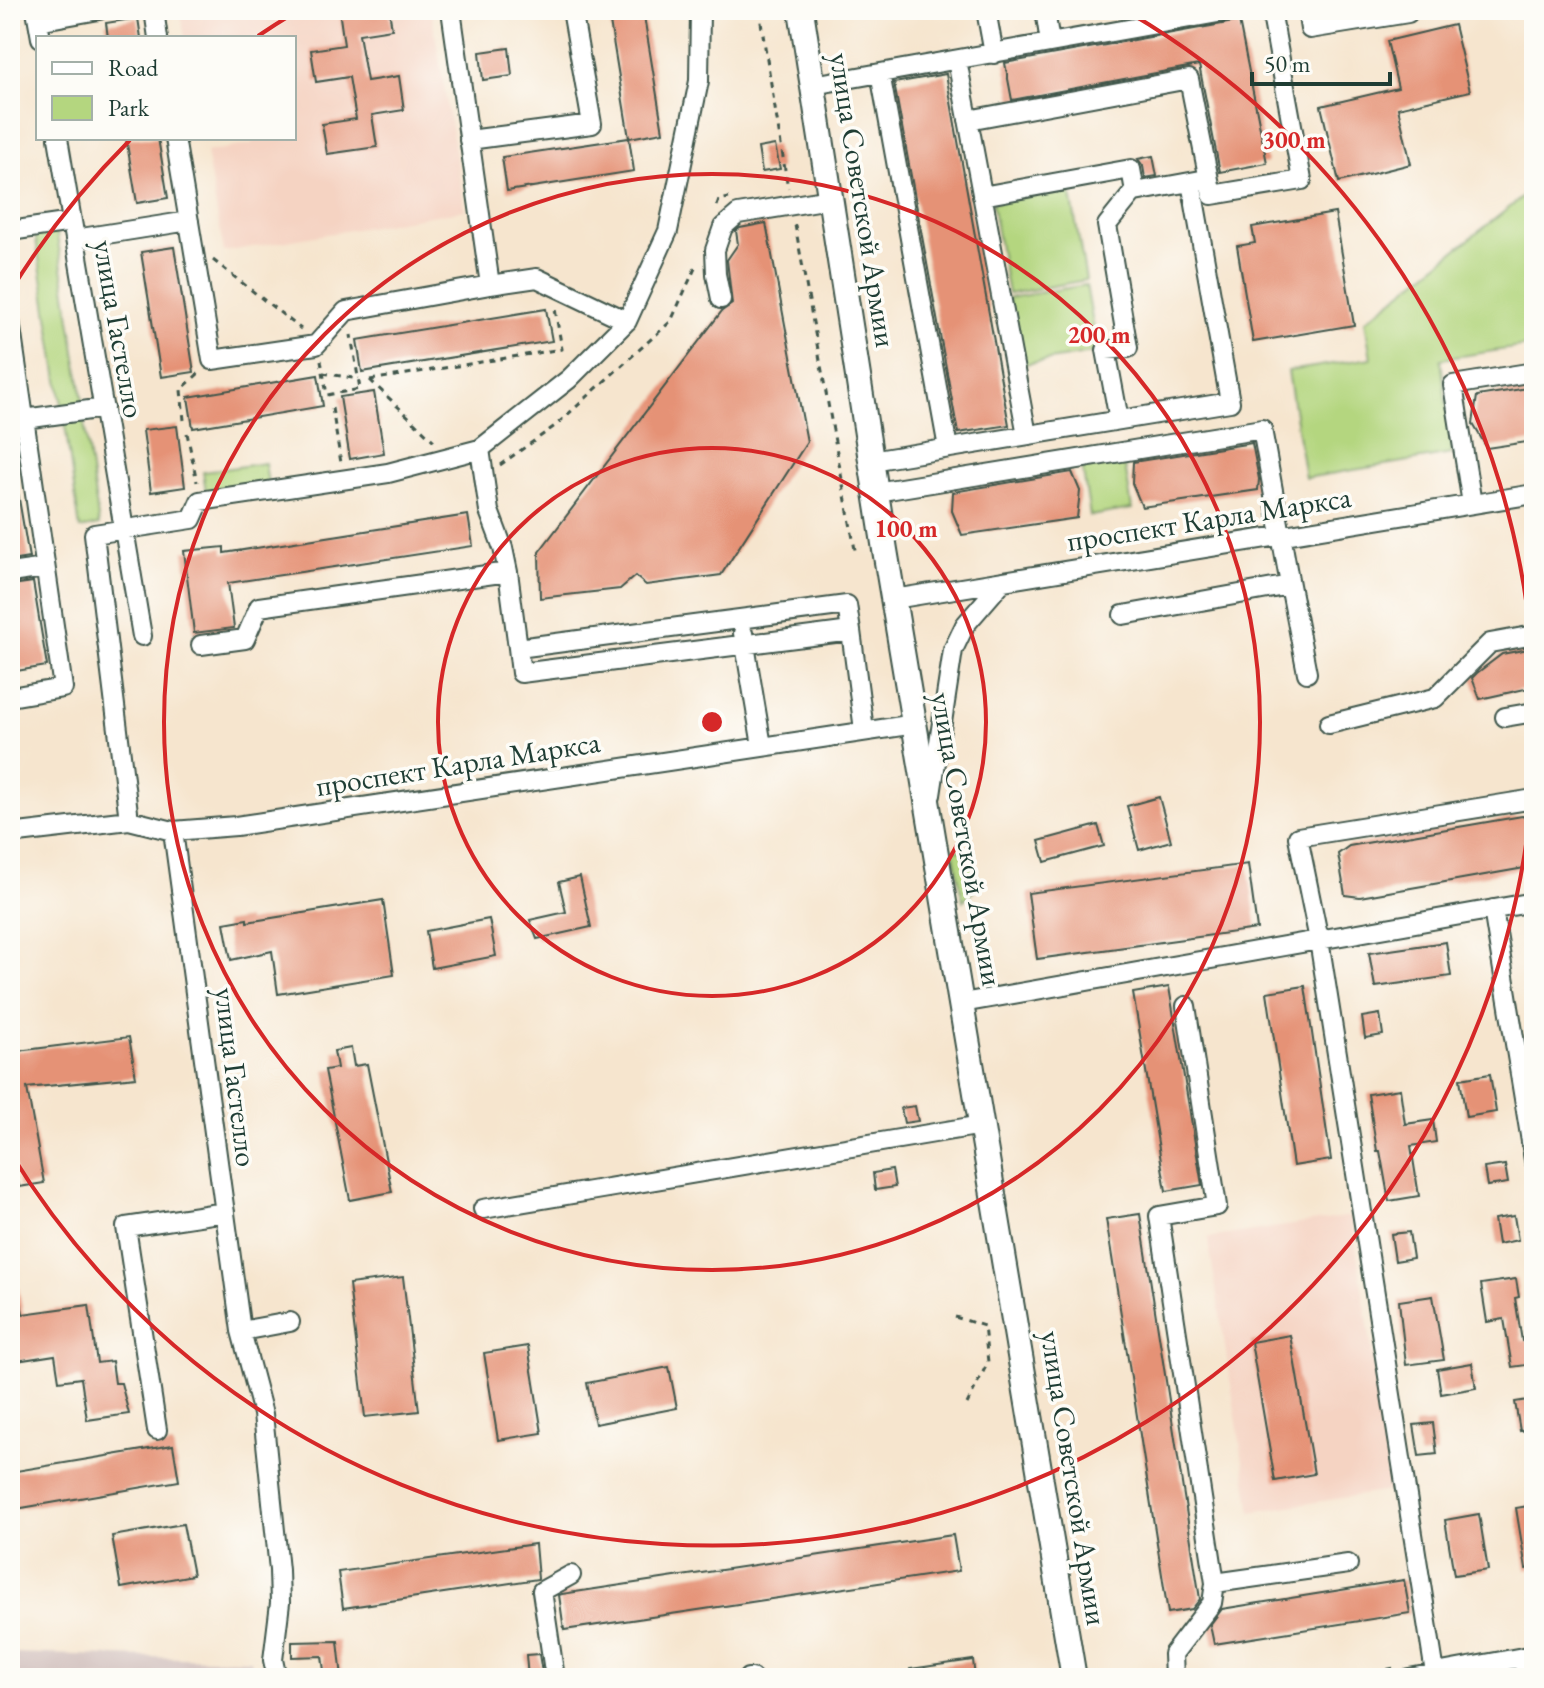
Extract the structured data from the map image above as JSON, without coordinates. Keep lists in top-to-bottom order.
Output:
{
  "streets": {
    "main road": ["улица Советской Армии"],
    "street": ["улица Гастелло", "проспект Карла Маркса"]
  },
  "crossings": [
    ["улица Советской Армии", "проспект Карла Маркса"],
    ["улица Гастелло", "проспект Карла Маркса"]
  ],
  "legend": ["Road", "Park"],
  "scale_bar": "50 m",
  "rings": ["300 m", "200 m", "100 m"]
}
